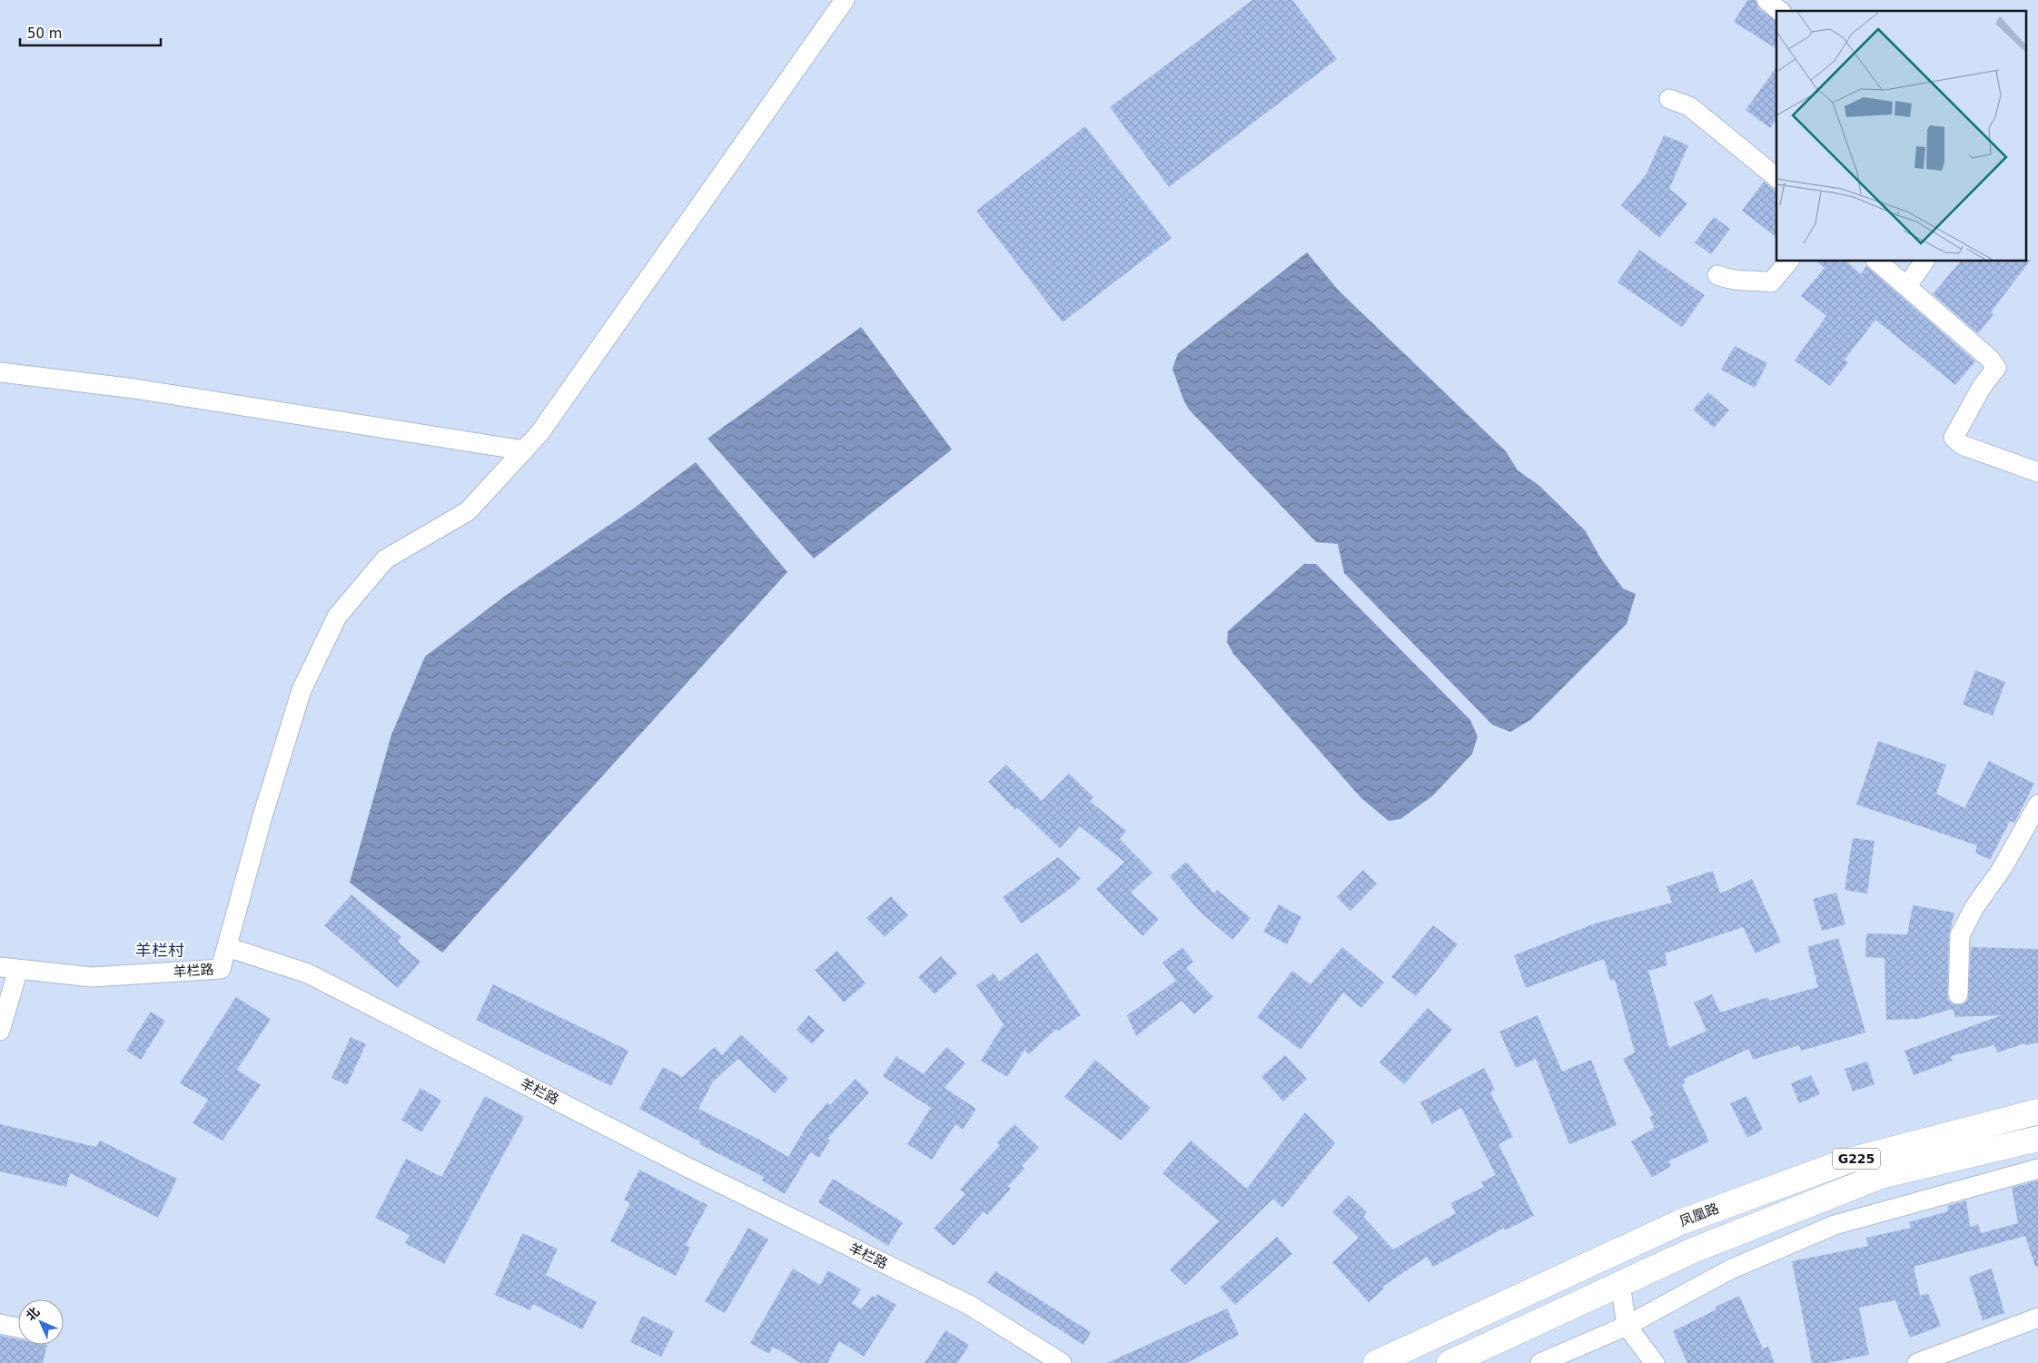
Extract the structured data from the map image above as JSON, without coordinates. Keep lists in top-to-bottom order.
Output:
{
  "streets": {
    "highway": ["G225", "凤凰路"],
    "street": ["羊栏路"]
  },
  "districts": ["羊栏村"],
  "scale_bar": "50 m",
  "north": "top left"
}
